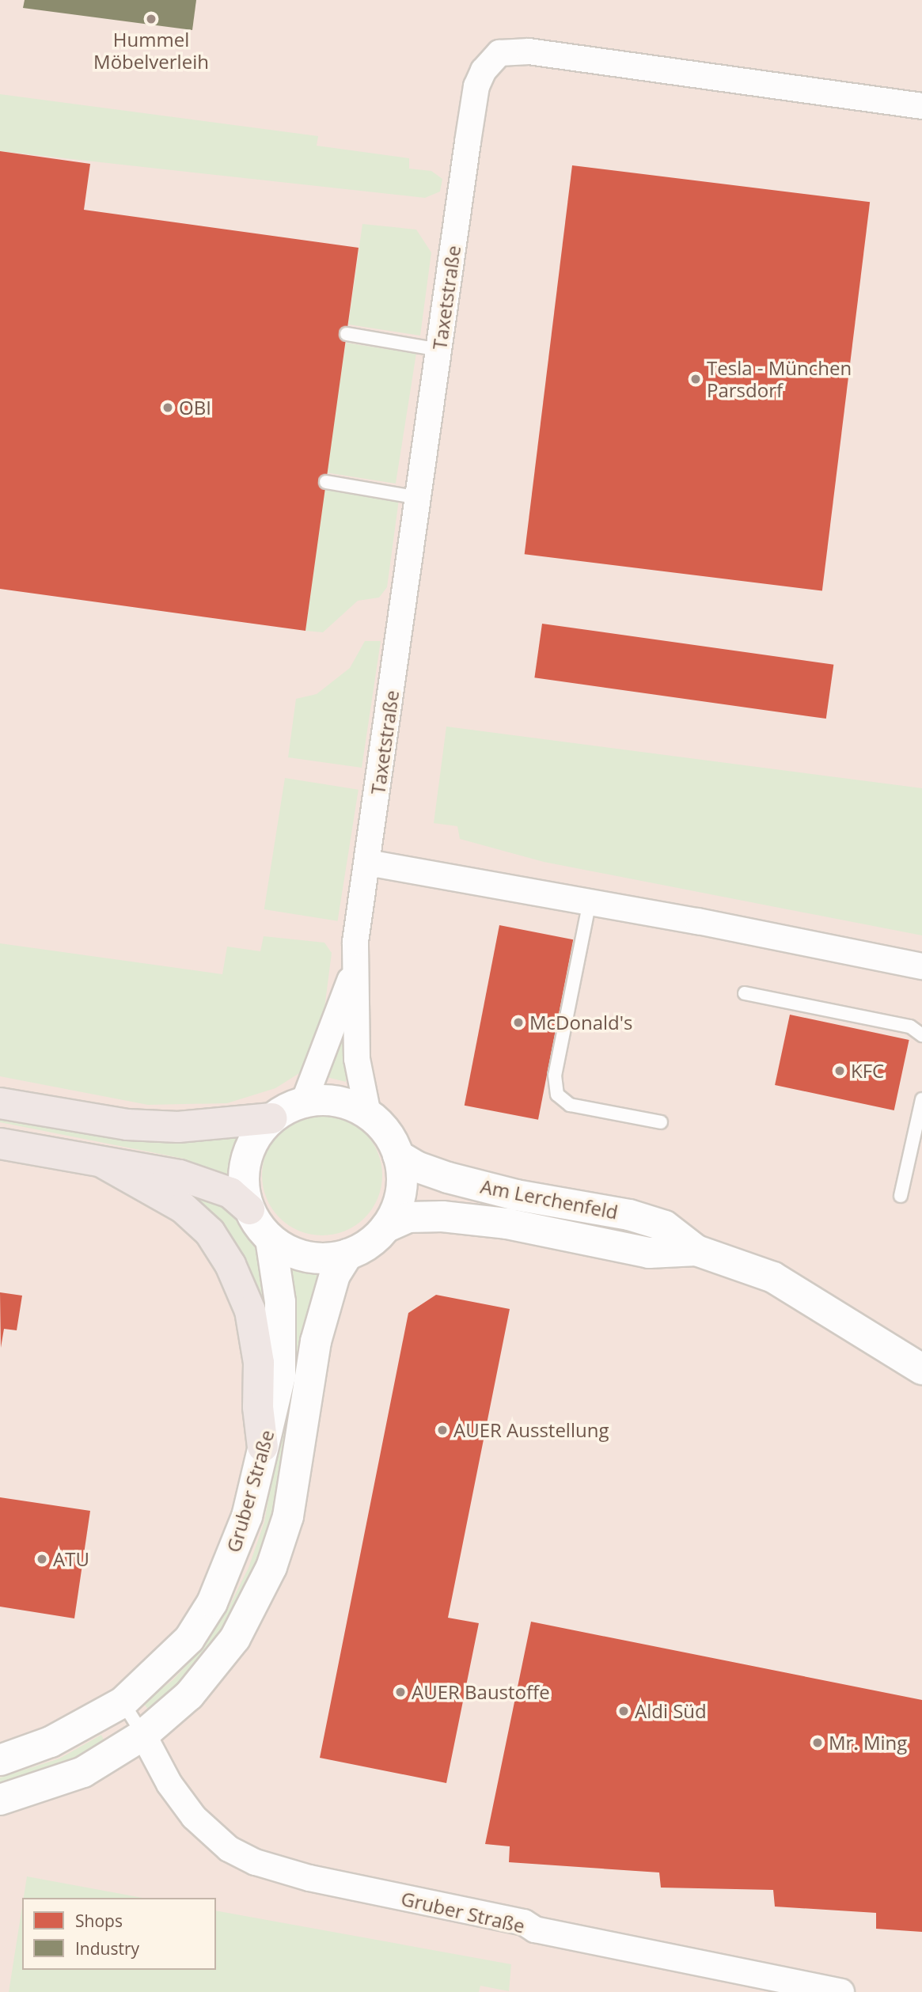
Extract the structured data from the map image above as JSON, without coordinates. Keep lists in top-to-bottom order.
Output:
{
  "streets": {
    "street": ["Taxetstraße", "Am Lerchenfeld", "Gruber Straße"]
  },
  "crossings": [
    ["Taxetstraße", "Am Lerchenfeld"],
    ["Taxetstraße", "Gruber Straße"],
    ["Am Lerchenfeld", "Gruber Straße"]
  ],
  "places": [
    "Hummel Möbelverleih",
    "Tesla - München Parsdorf",
    "OBI",
    "McDonald's",
    "KFC",
    "AUER Ausstellung",
    "ATU",
    "AUER Baustoffe",
    "Aldi Süd",
    "Mr. Ming"
  ],
  "legend": ["Shops", "Industry"]
}
